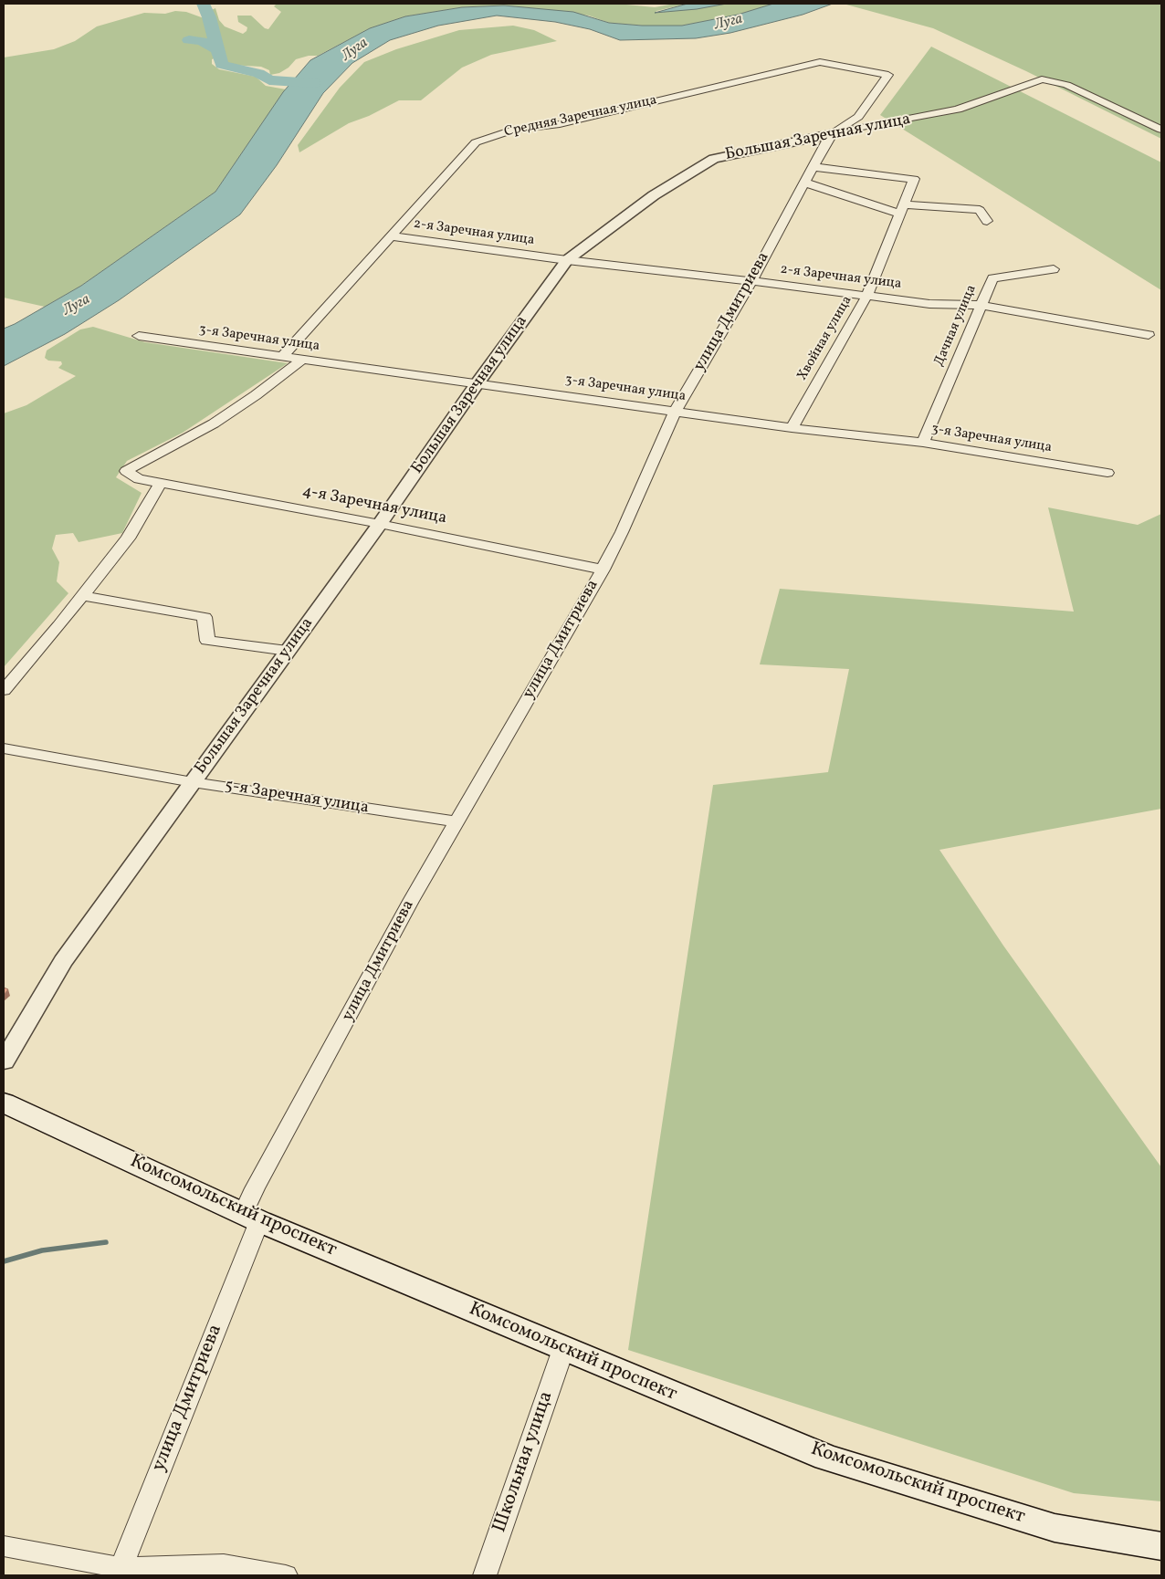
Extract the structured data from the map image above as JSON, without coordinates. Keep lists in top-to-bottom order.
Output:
{
  "streets": {
    "main road": ["Комсомольский проспект"],
    "street": [
      "Средняя Заречная улица",
      "Большая Заречная улица",
      "2-я Заречная улица",
      "улица Дмитриева",
      "Дачная улица",
      "3-я Заречная улица",
      "Хвойная улица",
      "4-я Заречная улица",
      "5-я Заречная улица",
      "Школьная улица"
    ]
  },
  "crossings": [
    ["Средняя Заречная улица", "2-я Заречная улица"],
    ["Средняя Заречная улица", "улица Дмитриева"],
    ["Средняя Заречная улица", "3-я Заречная улица"],
    ["Большая Заречная улица", "2-я Заречная улица"],
    ["Большая Заречная улица", "улица Дмитриева"],
    ["Большая Заречная улица", "3-я Заречная улица"],
    ["Большая Заречная улица", "4-я Заречная улица"],
    ["Большая Заречная улица", "5-я Заречная улица"],
    ["2-я Заречная улица", "улица Дмитриева"],
    ["2-я Заречная улица", "Дачная улица"],
    ["2-я Заречная улица", "Хвойная улица"],
    ["улица Дмитриева", "3-я Заречная улица"],
    ["улица Дмитриева", "Хвойная улица"],
    ["улица Дмитриева", "4-я Заречная улица"],
    ["улица Дмитриева", "5-я Заречная улица"],
    ["улица Дмитриева", "Комсомольский проспект"],
    ["Дачная улица", "3-я Заречная улица"],
    ["3-я Заречная улица", "Хвойная улица"],
    ["3-я Заречная улица", "4-я Заречная улица"],
    ["Комсомольский проспект", "Школьная улица"]
  ],
  "water": ["Луга"]
}
